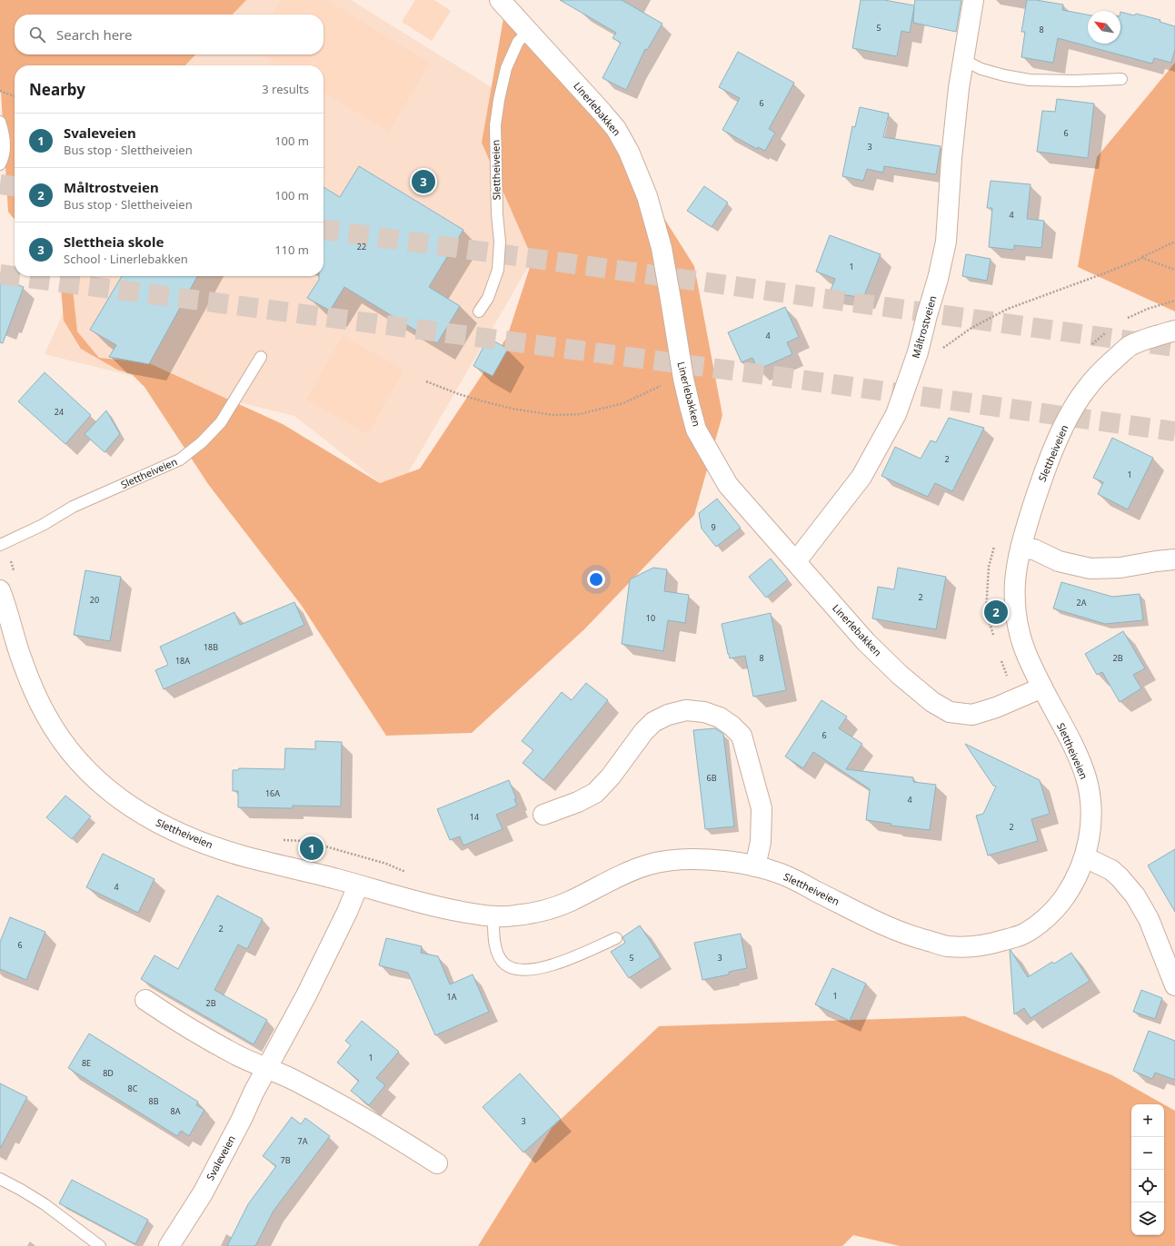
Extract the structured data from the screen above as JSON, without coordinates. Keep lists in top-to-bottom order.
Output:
{
  "streets": {
    "street": [
      "Linerlebakken",
      "Slettheiveien",
      "Måltrostveien",
      "Svaleveien"
    ]
  },
  "crossings": [
    ["Linerlebakken", "Slettheiveien"],
    ["Linerlebakken", "Måltrostveien"],
    ["Slettheiveien", "Svaleveien"]
  ],
  "house_numbers": [
    "5",
    "8",
    "6",
    "6",
    "3",
    "4",
    "22",
    "1",
    "4",
    "24",
    "2",
    "1",
    "9",
    "2",
    "20",
    "2A",
    "10",
    "18B",
    "8",
    "2B",
    "18A",
    "6",
    "6B",
    "16A",
    "4",
    "14",
    "2",
    "4",
    "2",
    "6",
    "5",
    "3",
    "1",
    "1A",
    "2B",
    "1",
    "8E",
    "8D",
    "8C",
    "8B",
    "8A",
    "3",
    "7A",
    "7B"
  ],
  "north": "top left",
  "page": {
    "search": "Search here",
    "heading": ["Nearby", "3 results"],
    "list": [
      {
        "mark": "1",
        "name": "Svaleveien",
        "note": "Bus stop · Slettheiveien",
        "value": "100 m"
      },
      {
        "mark": "2",
        "name": "Måltrostveien",
        "note": "Bus stop · Slettheiveien",
        "value": "100 m"
      },
      {
        "mark": "3",
        "name": "Slettheia skole",
        "note": "School · Linerlebakken",
        "value": "110 m"
      }
    ],
    "pins": ["3", "2", "1"],
    "map_buttons": ["+", "−"]
  }
}
